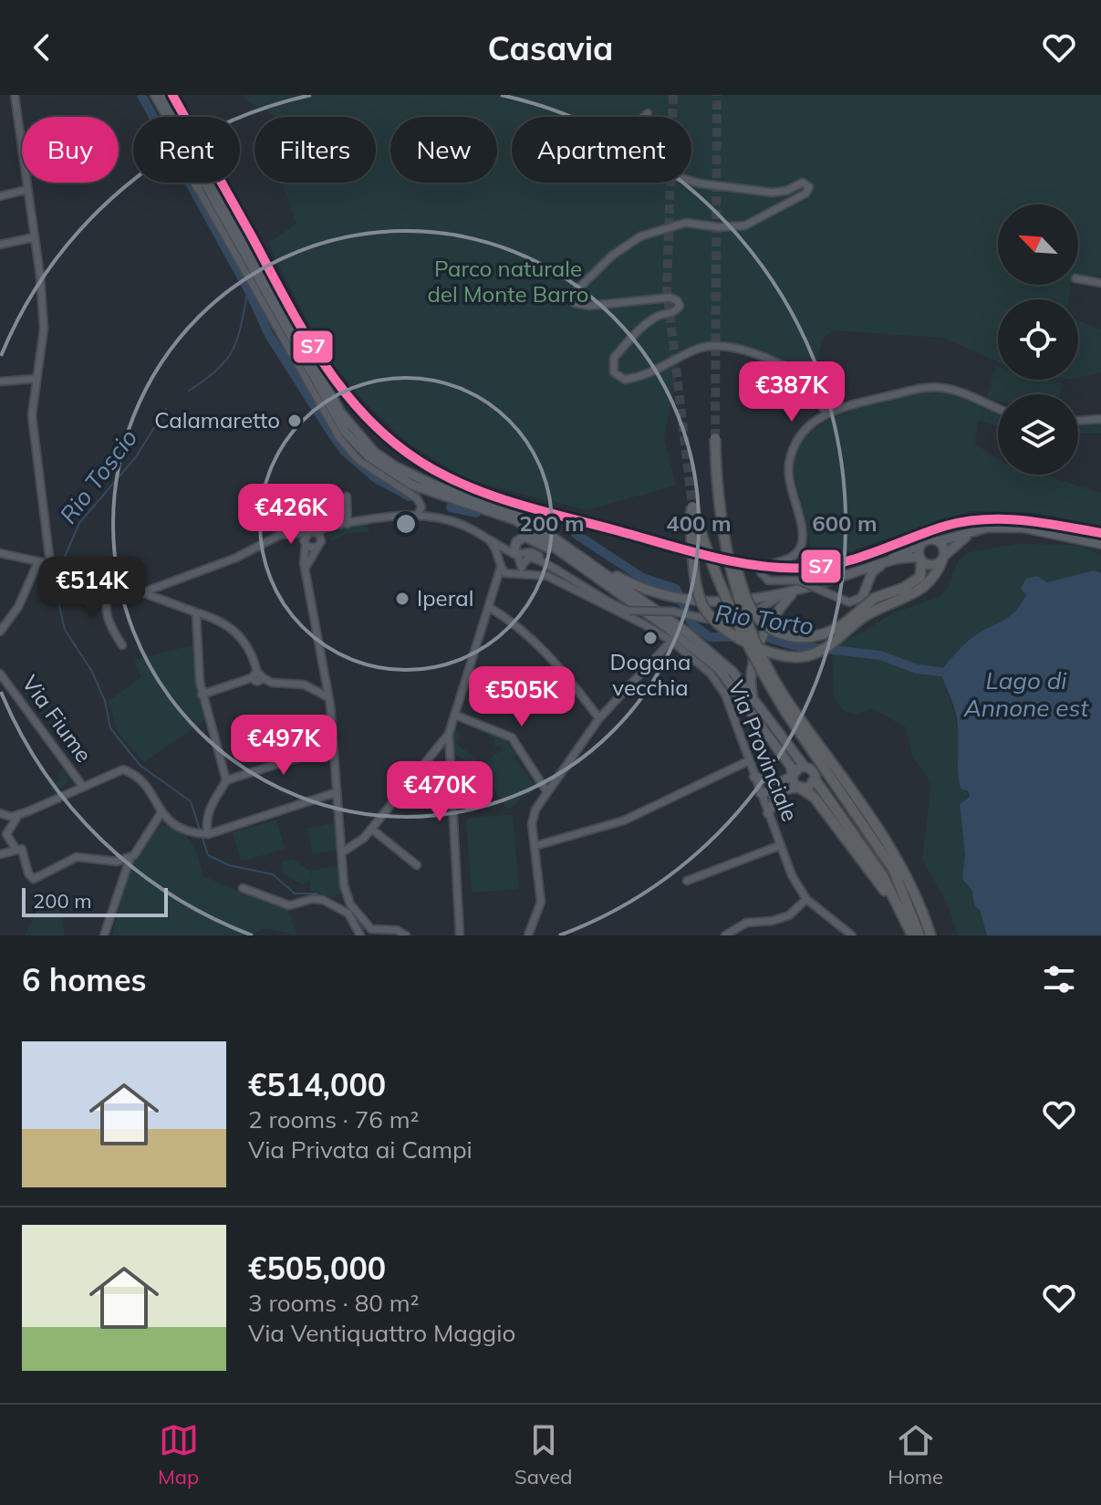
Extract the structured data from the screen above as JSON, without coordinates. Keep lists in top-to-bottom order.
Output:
{
  "streets": {
    "street": ["Via Fiume", "Via Provinciale"]
  },
  "water": ["Rio Toscio", "Rio Torto", "Lago di Annone est"],
  "parks": ["Parco naturale del Monte Barro"],
  "places": ["Calamaretto", "Iperal", "Dogana vecchia"],
  "lines": ["transit line S7"],
  "scale_bar": "200 m",
  "north": "top left",
  "page": {
    "header": "Casavia",
    "chip": [
      "Buy",
      "Rent",
      "Filters",
      "New",
      "Apartment"
    ],
    "price": [
      "€387K",
      "€426K",
      "€514K",
      "€505K",
      "€497K",
      "€470K"
    ],
    "scale": "200 m",
    "heading": "6 homes",
    "list": [
      {
        "name": "€514,000",
        "note": "2 rooms · 76 m² · Via Privata ai Campi"
      },
      {
        "name": "€505,000",
        "note": "3 rooms · 80 m² · Via Ventiquattro Maggio"
      }
    ],
    "tabs": ["Map", "Saved", "Home"]
  },
  "rings": ["200 m", "400 m", "600 m"]
}
